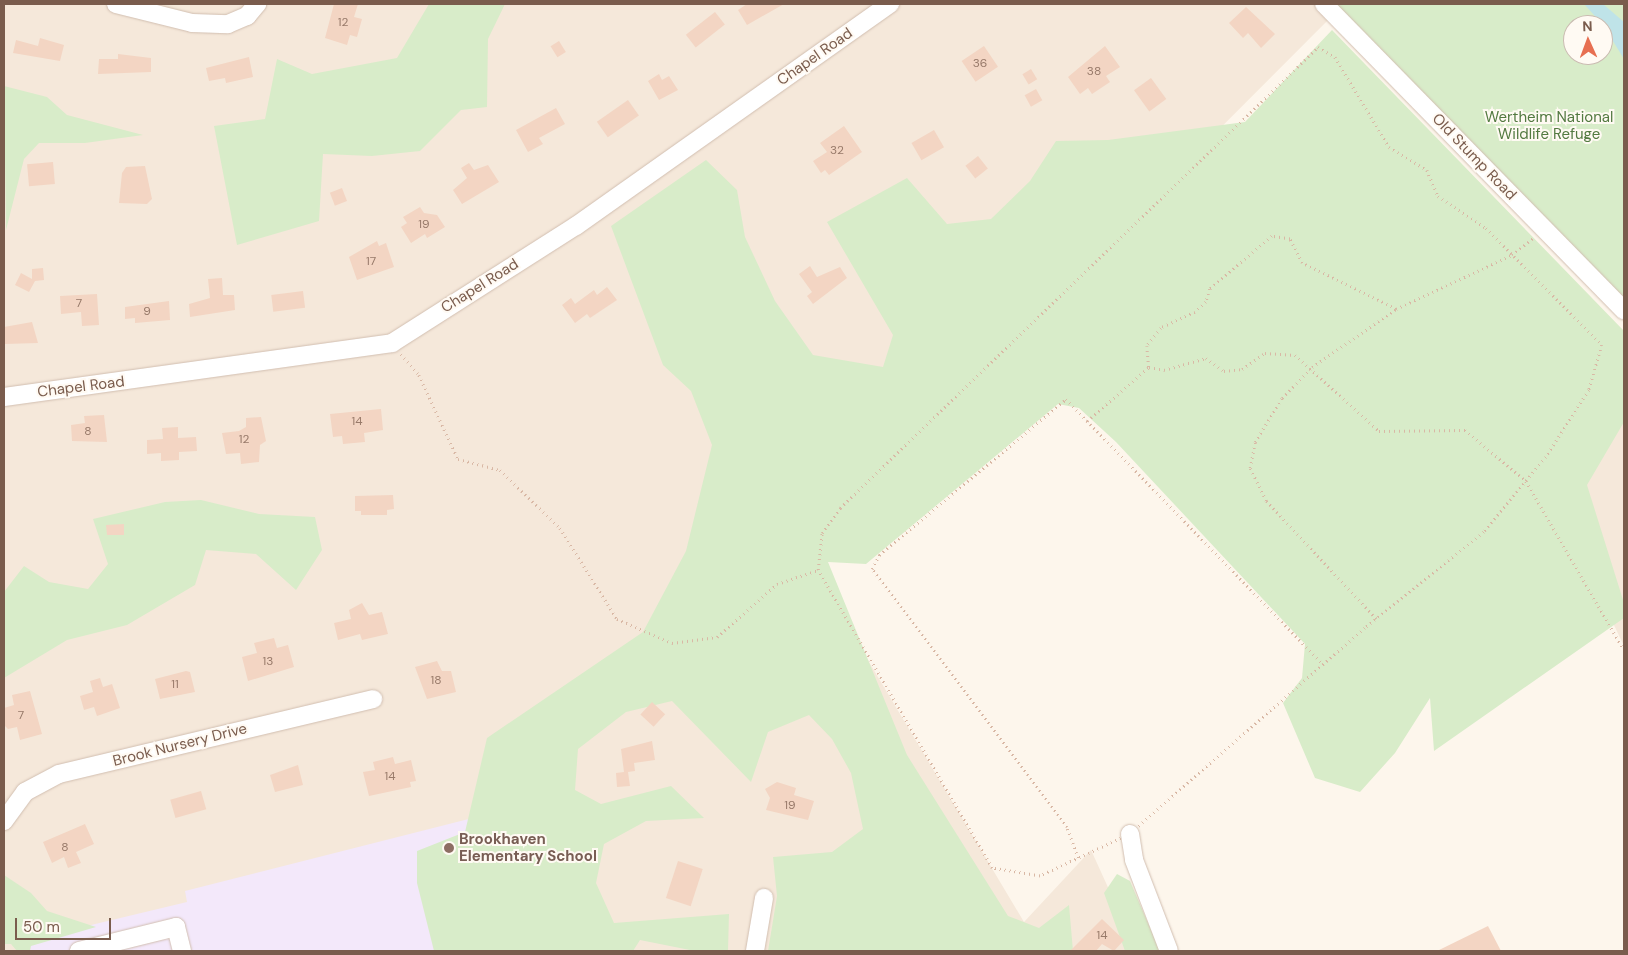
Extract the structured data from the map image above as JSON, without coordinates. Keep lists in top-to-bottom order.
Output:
{
  "streets": {
    "street": ["Chapel Road", "Old Stump Road", "Brook Nursery Drive"]
  },
  "parks": ["Wertheim National Wildlife Refuge"],
  "places": ["Brookhaven Elementary School"],
  "house_numbers": [
    "12",
    "36",
    "38",
    "32",
    "19",
    "17",
    "7",
    "9",
    "14",
    "8",
    "12",
    "13",
    "18",
    "11",
    "7",
    "14",
    "19",
    "8",
    "14"
  ],
  "scale_bar": "50 m",
  "north": "top"
}
